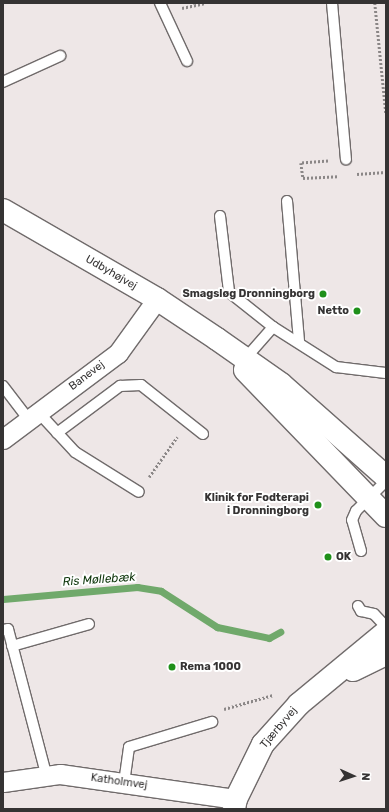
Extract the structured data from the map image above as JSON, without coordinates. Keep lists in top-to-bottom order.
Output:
{
  "streets": {
    "street": [
      "Udbyhøjvej",
      "Banevej",
      "Tjærbyvej",
      "Katholmvej"
    ]
  },
  "crossings": [
    ["Udbyhøjvej", "Banevej"],
    ["Tjærbyvej", "Katholmvej"]
  ],
  "water": ["Ris Møllebæk"],
  "places": [
    "Smagsløg Dronningborg",
    "Netto",
    "Klinik for Fodterapi i Dronningborg",
    "OK",
    "Rema 1000"
  ],
  "north": "right"
}
